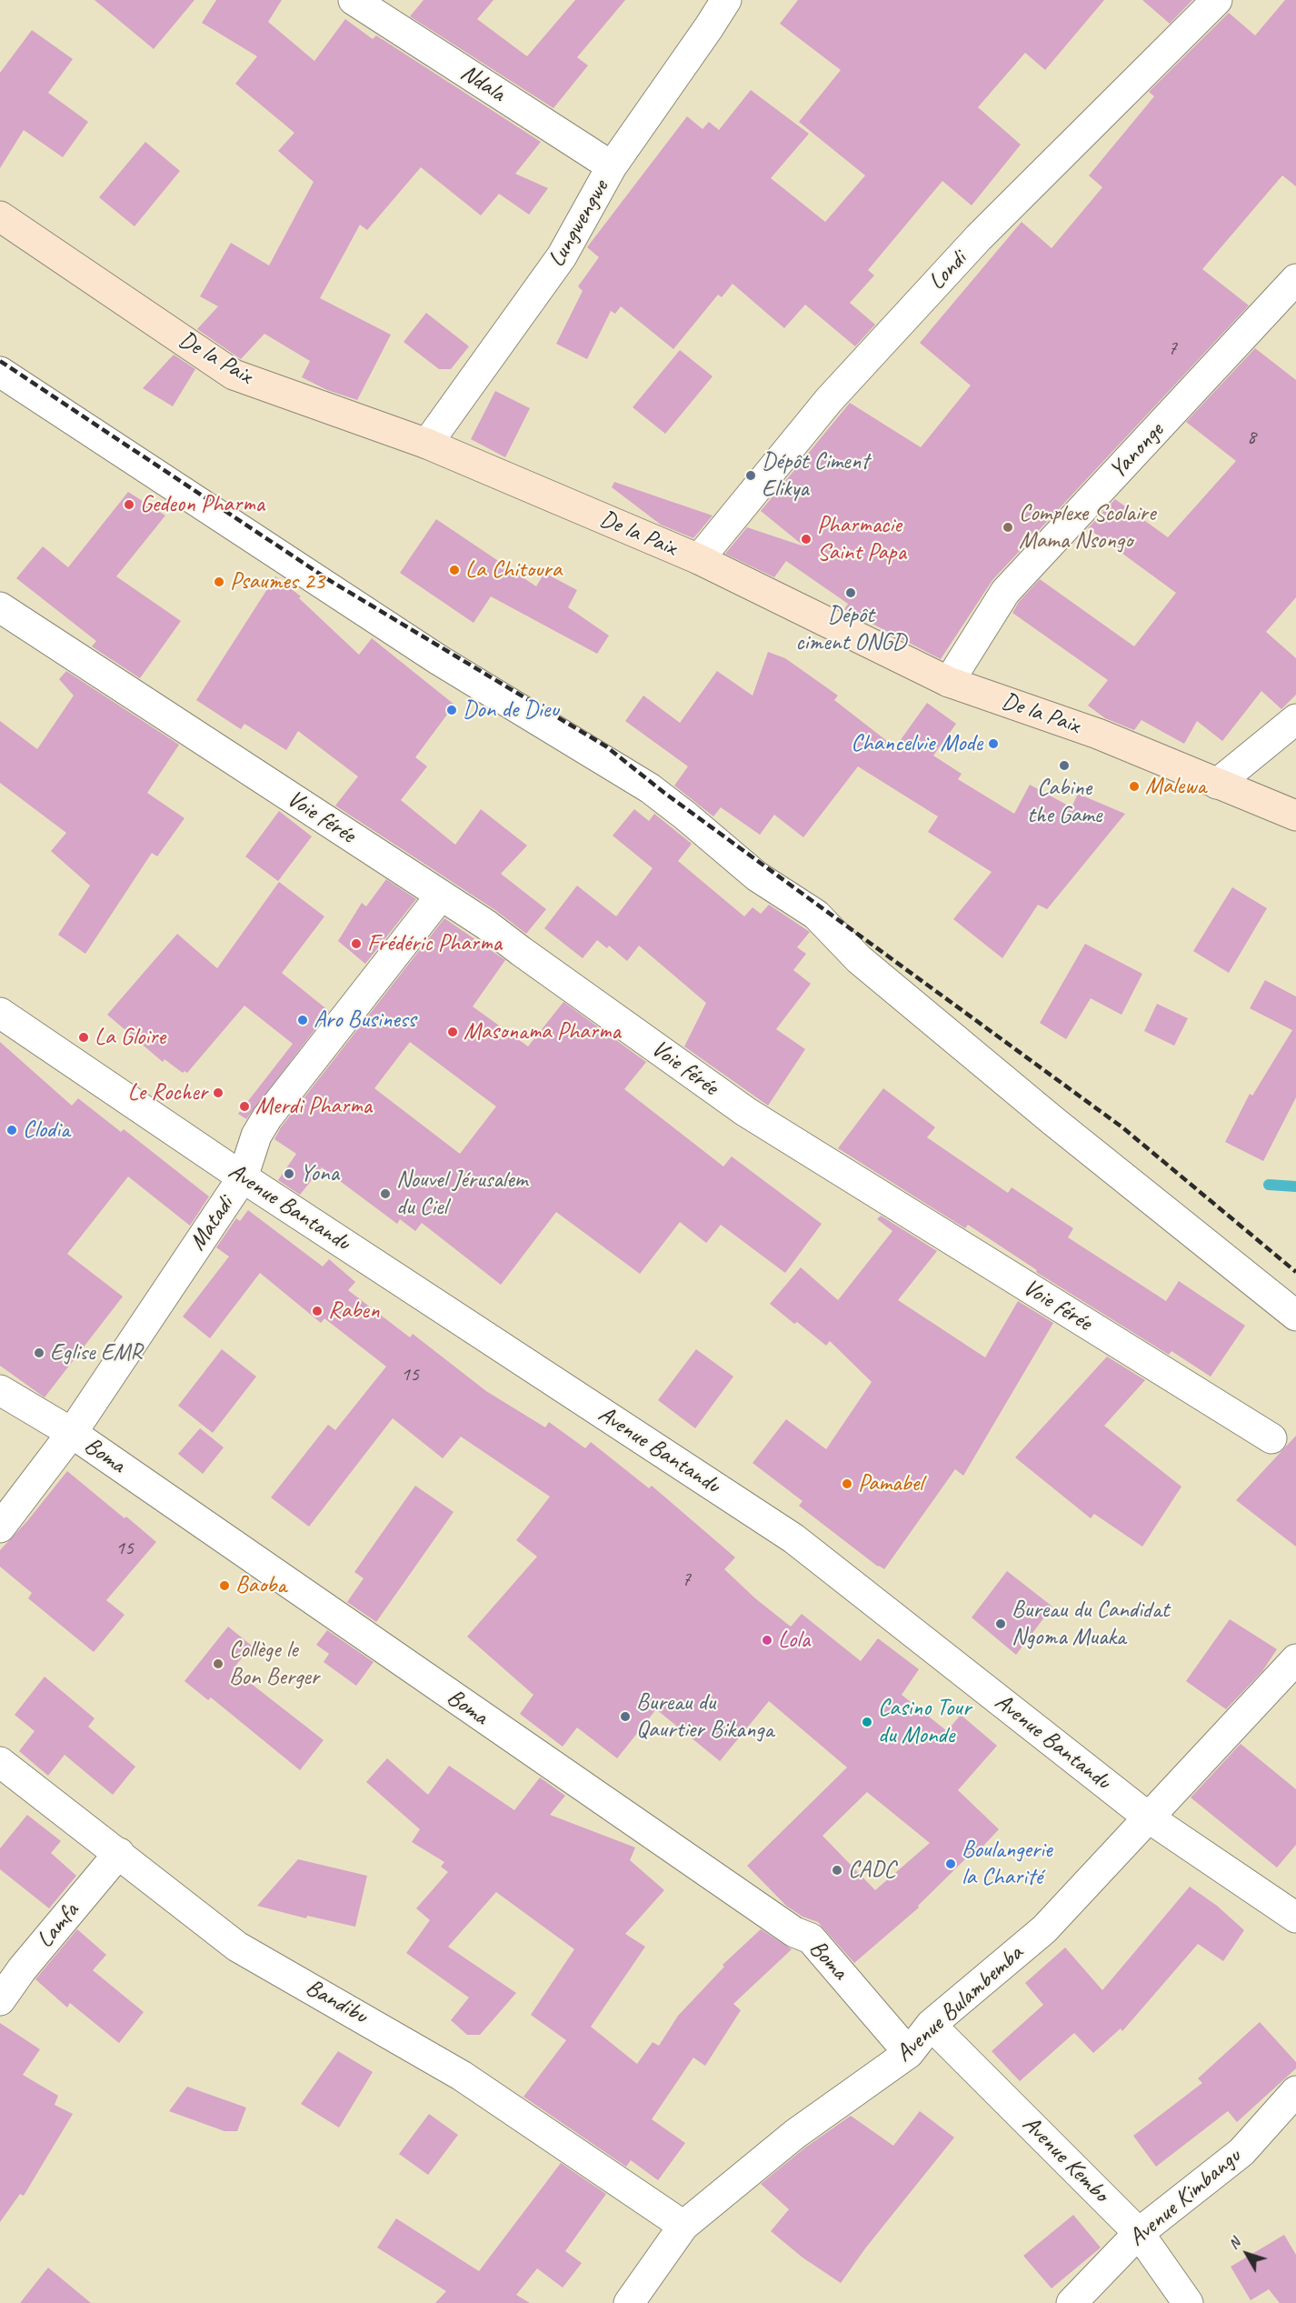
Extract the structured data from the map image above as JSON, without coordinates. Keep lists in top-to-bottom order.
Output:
{
  "streets": {
    "street": [
      "Ndala",
      "Lungwengwe",
      "Londi",
      "De la Paix",
      "Yanonge",
      "Voie férée",
      "Avenue Bantandu",
      "Matadi",
      "Boma",
      "Lamfa",
      "Bandibu",
      "Avenue Bulambemba",
      "Avenue Kembo",
      "Avenue Kimbangu"
    ]
  },
  "crossings": [
    ["Ndala", "Lungwengwe"],
    ["Lungwengwe", "De la Paix"],
    ["Londi", "De la Paix"],
    ["De la Paix", "Yanonge"],
    ["Voie férée", "Matadi"],
    ["Avenue Bantandu", "Matadi"],
    ["Avenue Bantandu", "Avenue Bulambemba"],
    ["Matadi", "Boma"],
    ["Boma", "Avenue Bulambemba"],
    ["Lamfa", "Bandibu"],
    ["Bandibu", "Avenue Bulambemba"],
    ["Avenue Bulambemba", "Avenue Kembo"],
    ["Avenue Kembo", "Avenue Kimbangu"]
  ],
  "places": [
    "Dépôt Ciment Elikya",
    "Gedeon Pharma",
    "Complexe Scolaire Mama Nsongo",
    "Pharmacie Saint Papa",
    "La Chitoura",
    "Psaumes 23",
    "Dépôt ciment ONGD",
    "Don de Dieu",
    "Chancelvie Mode",
    "Cabine the Game",
    "Malewa",
    "Frédéric Pharma",
    "Aro Business",
    "Masonama Pharma",
    "La Gloire",
    "Le Rocher",
    "Merdi Pharma",
    "Clodia",
    "Yona",
    "Nouvel Jérusalem du Ciel",
    "Raben",
    "Eglise EMR",
    "Pamabel",
    "Baoba",
    "Bureau du Candidat Ngoma Muaka",
    "Lola",
    "Collège le Bon Berger",
    "Bureau du Qaurtier Bikanga",
    "Casino Tour du Monde",
    "Boulangerie la Charité",
    "CADC"
  ],
  "house_numbers": [
    "7",
    "8",
    "15",
    "15",
    "7"
  ],
  "north": "top left"
}
